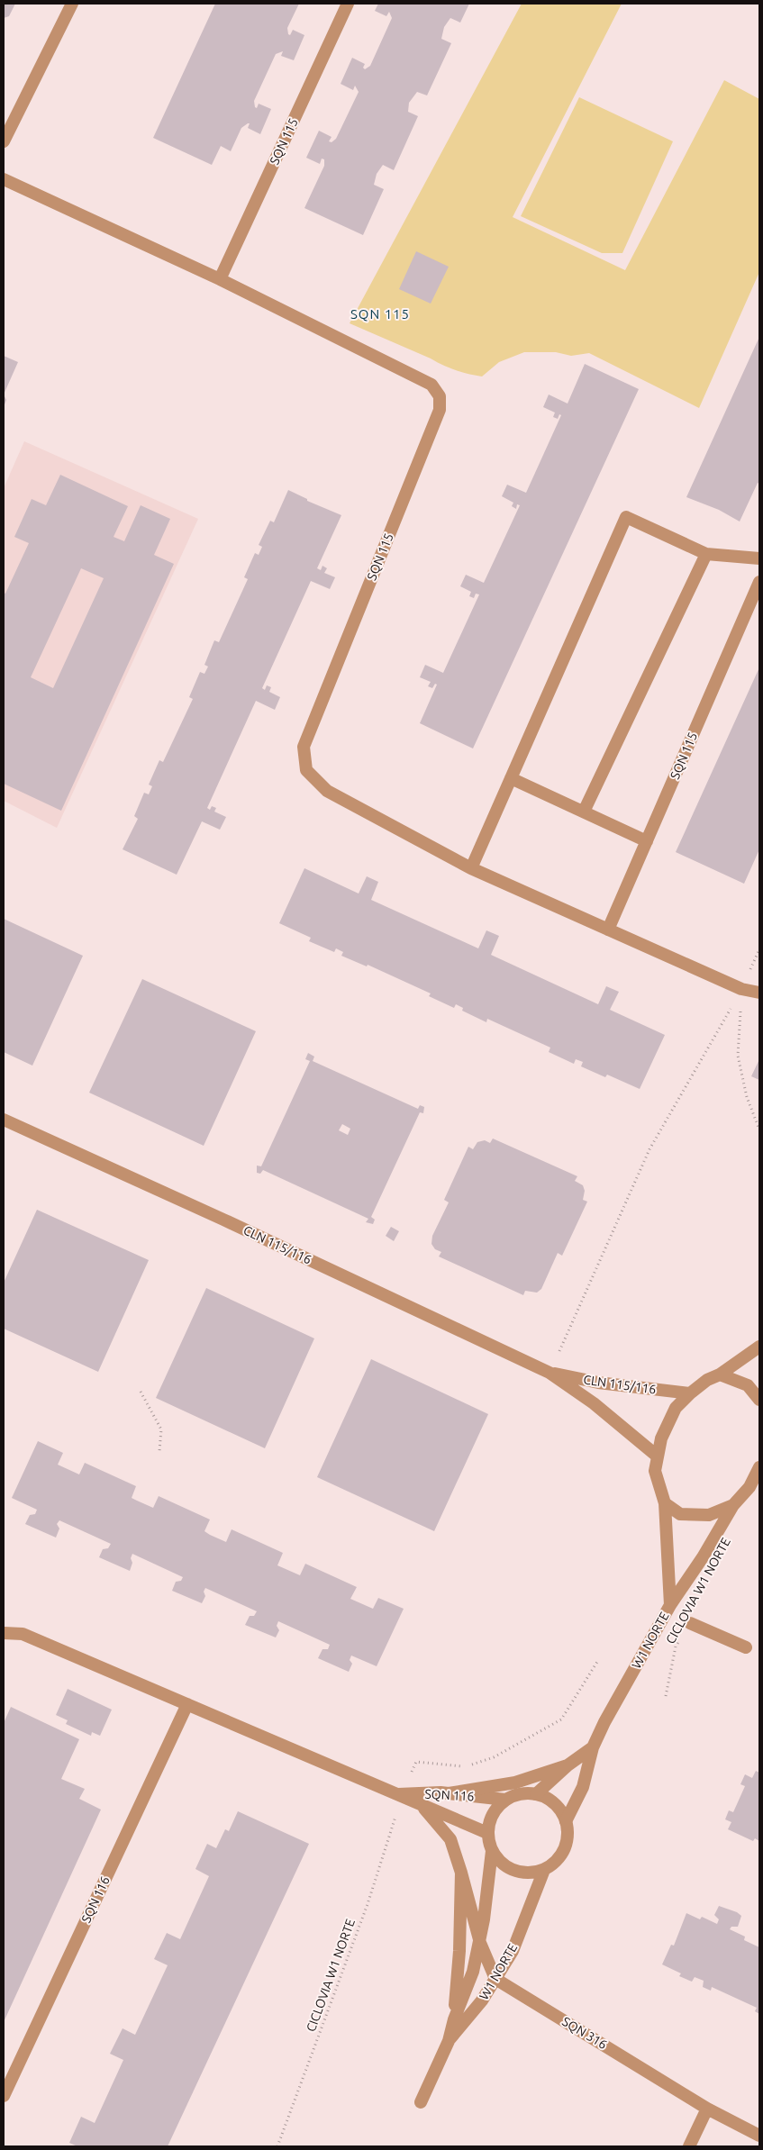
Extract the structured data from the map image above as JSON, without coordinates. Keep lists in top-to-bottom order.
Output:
{
  "streets": {
    "street": [
      "SQN 115",
      "CLN 115/116",
      "W1 NORTE",
      "SQN 116",
      "SQN 316"
    ],
    "path": ["CICLOVIA W1 NORTE"]
  },
  "crossings": [
    ["CLN 115/116", "W1 NORTE"],
    ["W1 NORTE", "SQN 116"],
    ["W1 NORTE", "SQN 316"]
  ],
  "districts": ["SQN 115"]
}
